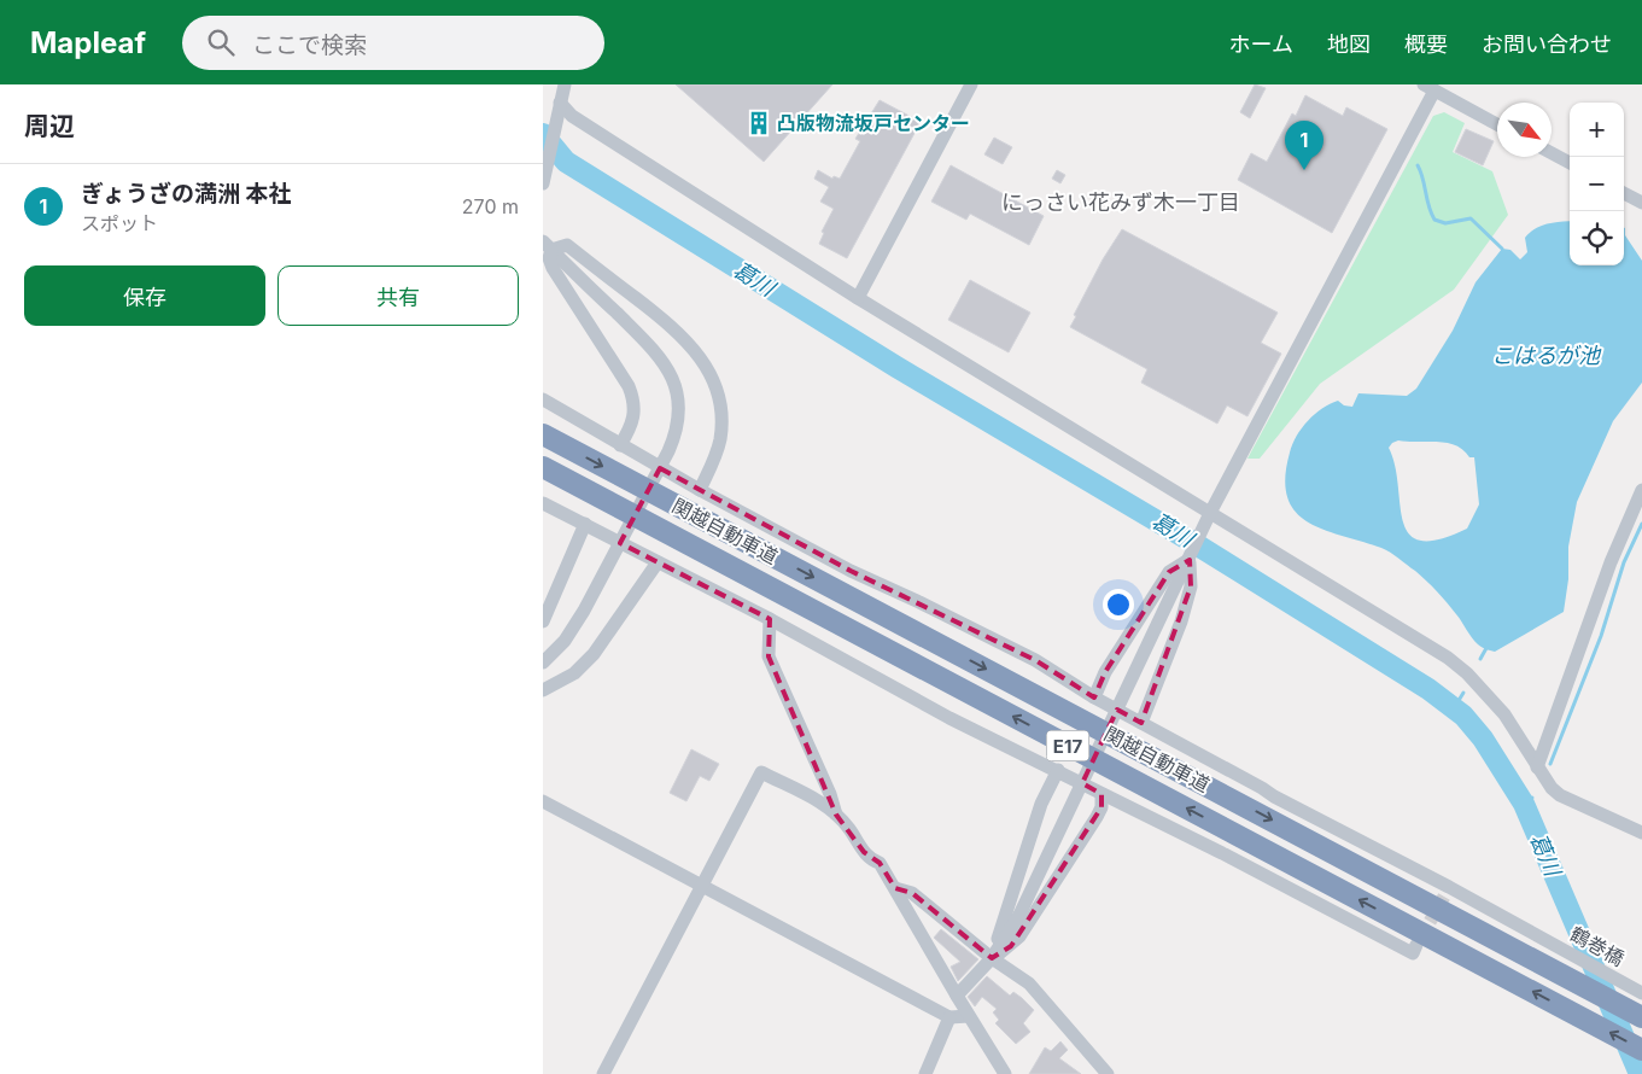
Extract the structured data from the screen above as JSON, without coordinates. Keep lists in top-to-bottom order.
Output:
{
  "streets": {
    "highway": ["関越自動車道", "E17"],
    "street": ["鶴巻橋"]
  },
  "districts": ["にっさい花みず木一丁目"],
  "water": ["葛川", "こはるが池"],
  "places": {
    "building": ["凸版物流坂戸センター"]
  },
  "north": "bottom right",
  "page": {
    "header": "Mapleaf",
    "search": "ここで検索",
    "nav": [
      "ホーム",
      "地図",
      "概要",
      "お問い合わせ"
    ],
    "heading": "周辺",
    "map_buttons": ["+", "−"],
    "pins": "1",
    "list": [
      {
        "mark": "1",
        "name": "ぎょうざの満洲 本社",
        "note": "スポット",
        "value": "270 m"
      }
    ],
    "buttons": ["保存", "共有"]
  }
}
